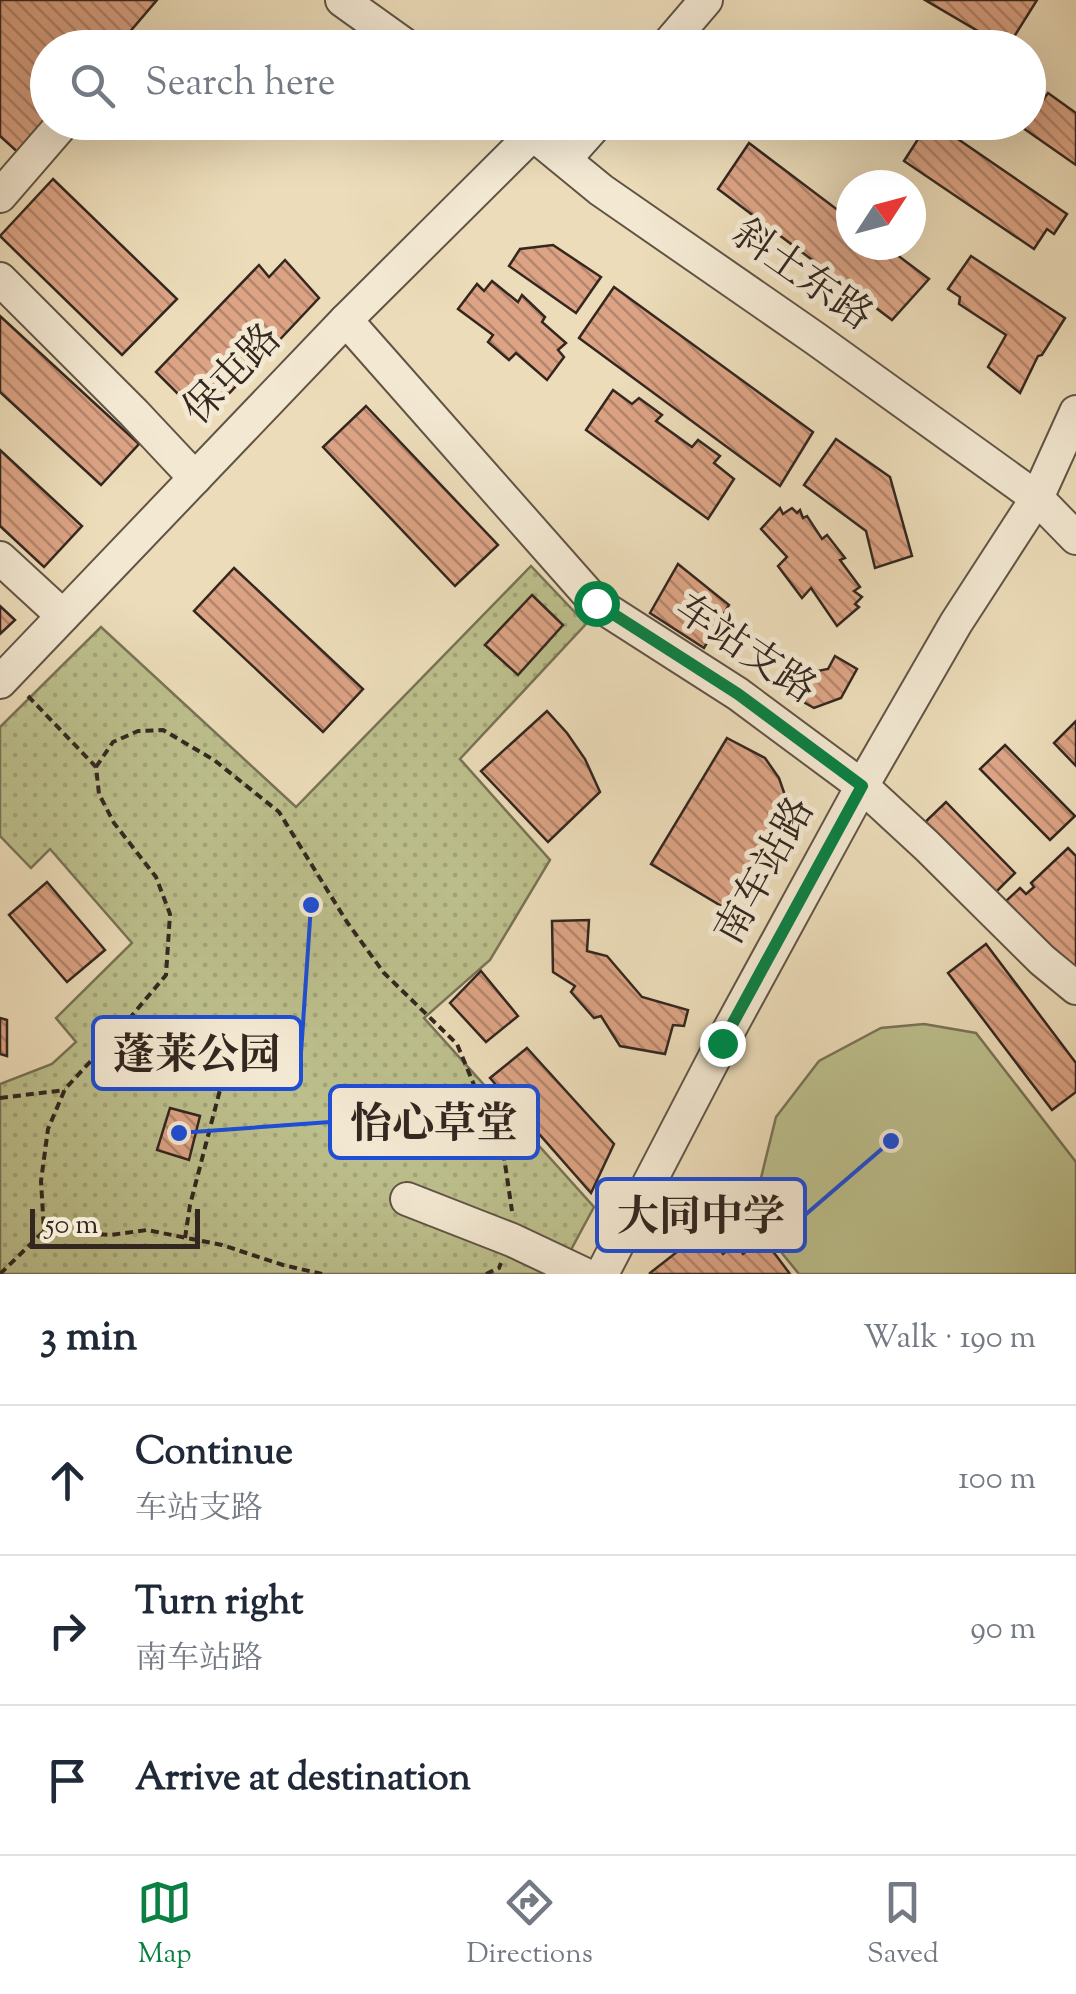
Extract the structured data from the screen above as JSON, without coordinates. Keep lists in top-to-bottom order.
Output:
{
  "streets": {
    "street": [
      "斜土东路",
      "保屯路",
      "车站支路",
      "南车站路"
    ]
  },
  "crossings": [
    ["斜土东路", "南车站路"],
    ["保屯路", "车站支路"],
    ["车站支路", "南车站路"]
  ],
  "places": ["蓬莱公园", "怡心草堂", "大同中学"],
  "scale_bar": "50 m",
  "north": "top right",
  "page": {
    "search": "Search here",
    "scale": "50 m",
    "heading": ["3 min", "Walk · 190 m"],
    "list": [
      ["Continue", "车站支路", "100 m"],
      ["Turn right", "南车站路", "90 m"],
      "Arrive at destination"
    ],
    "nav": ["Map", "Directions", "Saved"]
  }
}
